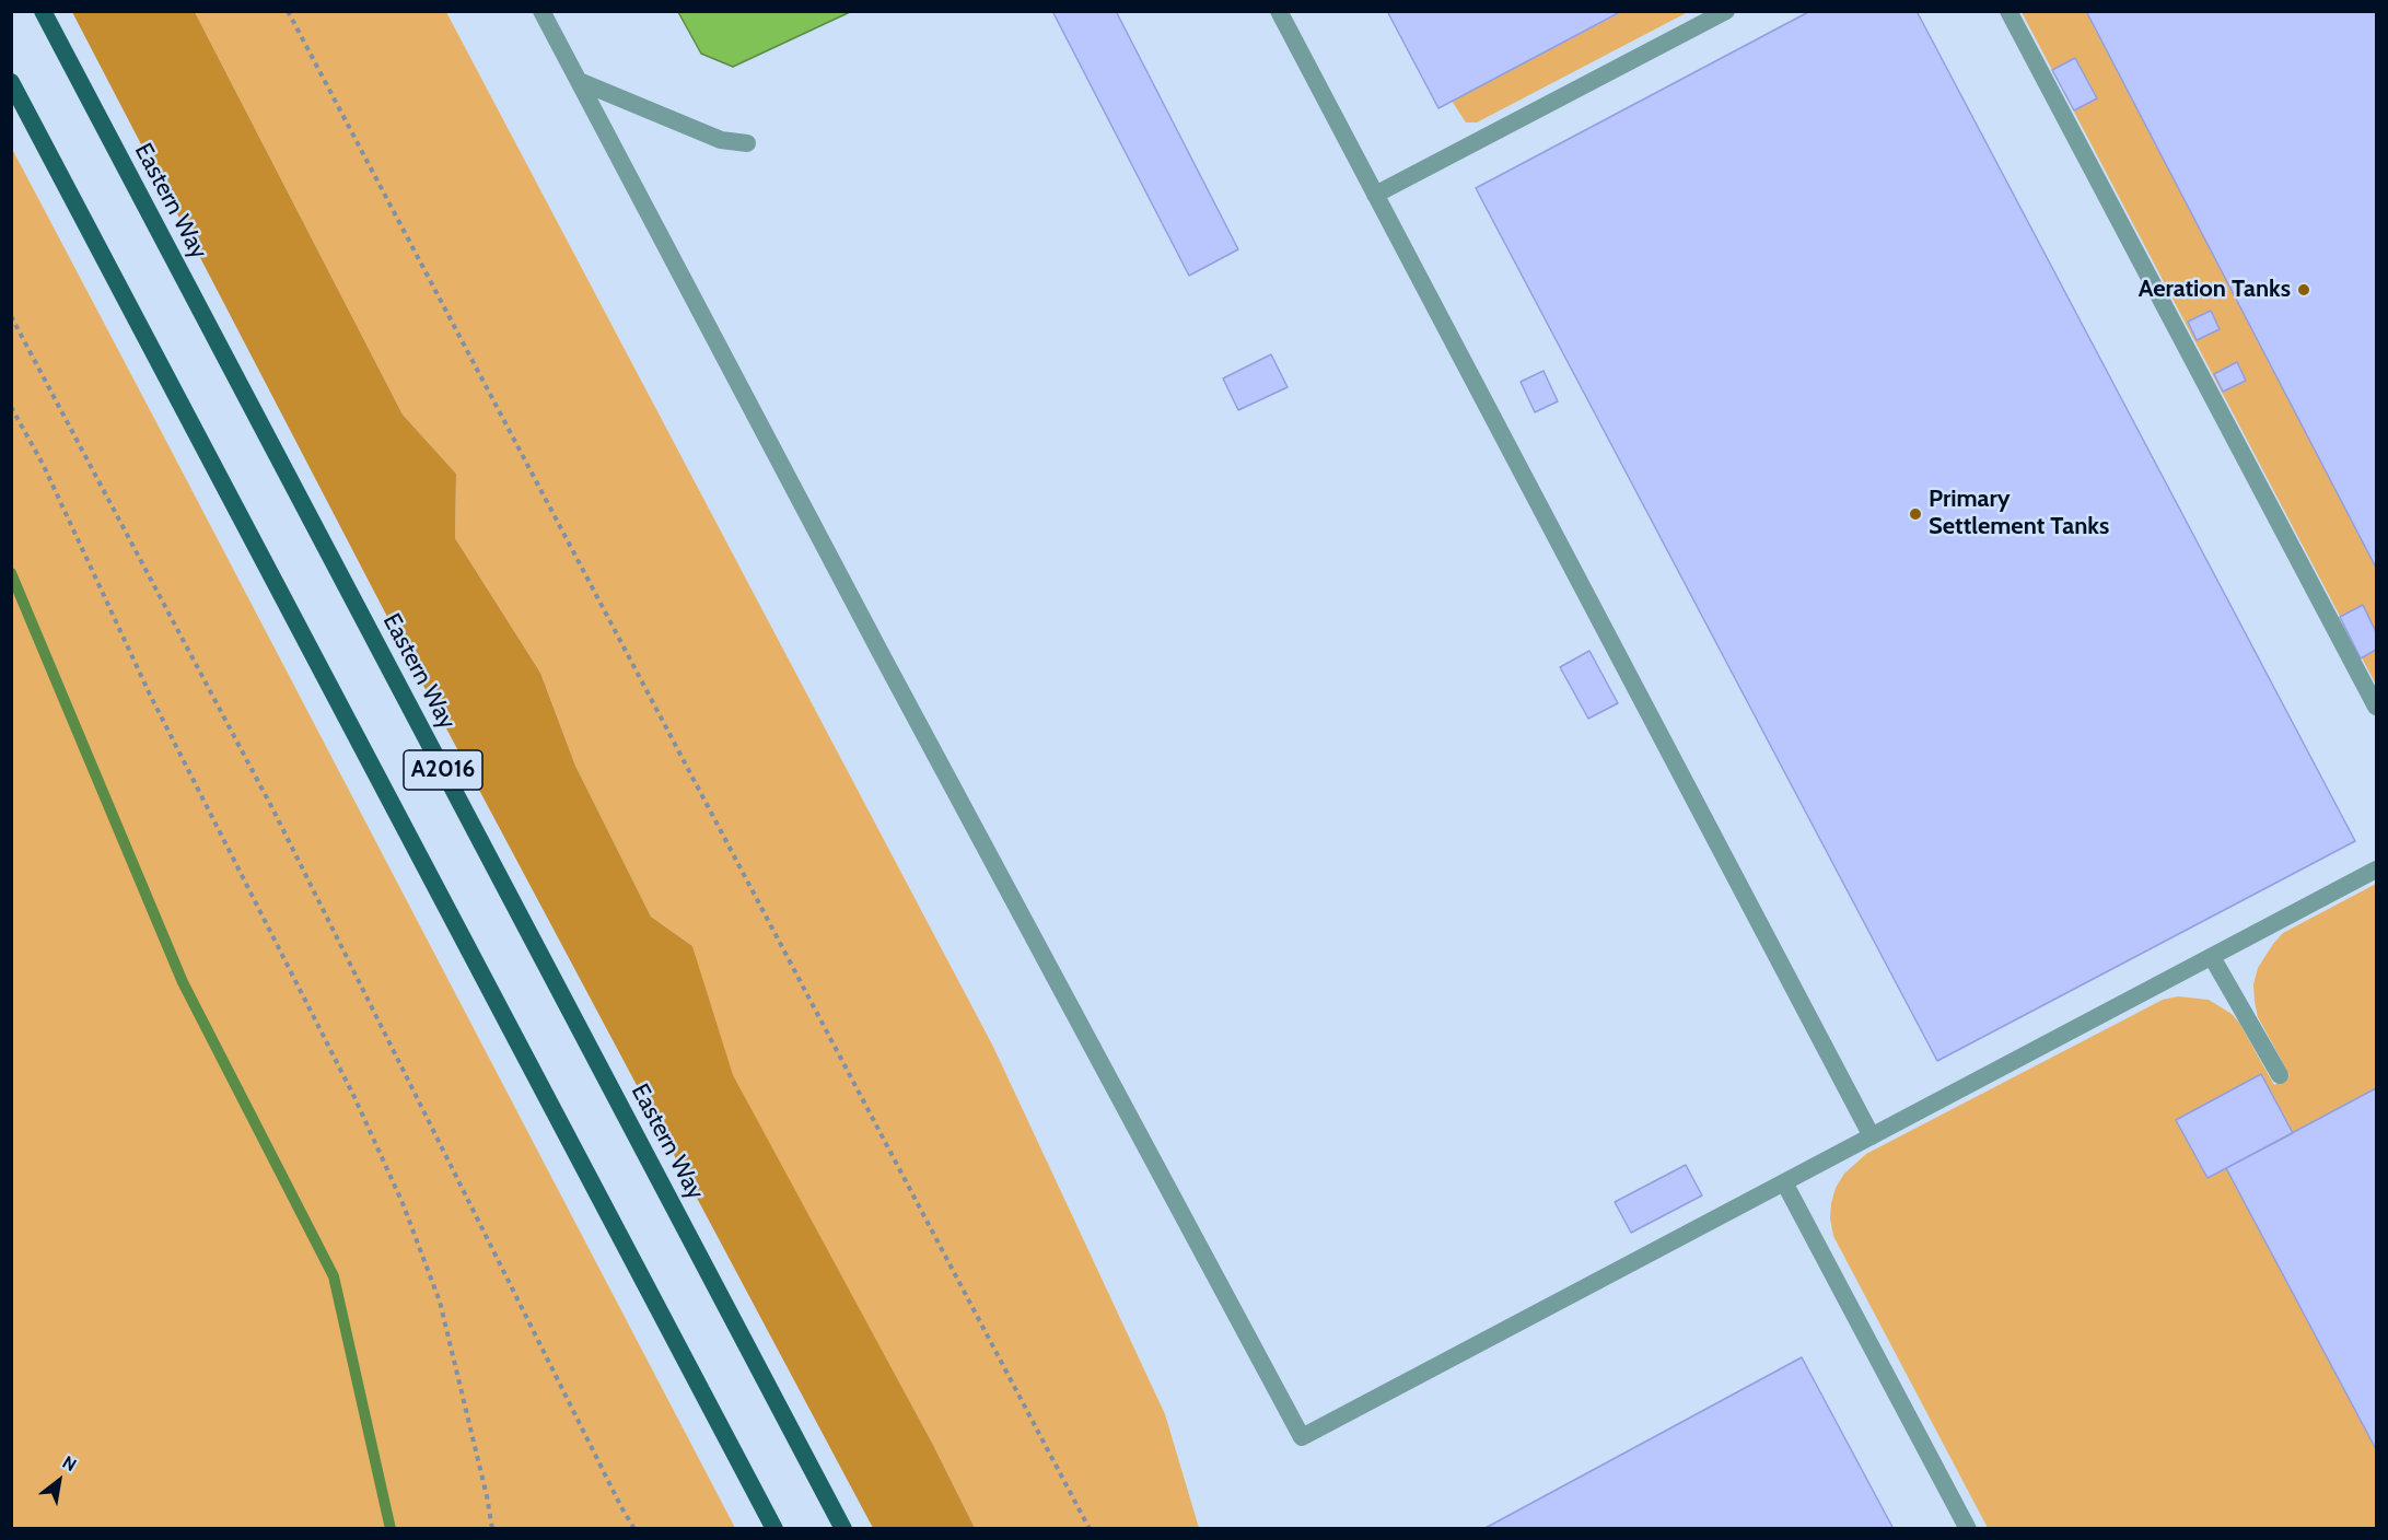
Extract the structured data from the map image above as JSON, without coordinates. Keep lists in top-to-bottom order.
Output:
{
  "streets": {
    "main road": ["Eastern Way", "A2016"]
  },
  "places": ["Aeration Tanks", "Primary Settlement Tanks"],
  "north": "top right"
}
